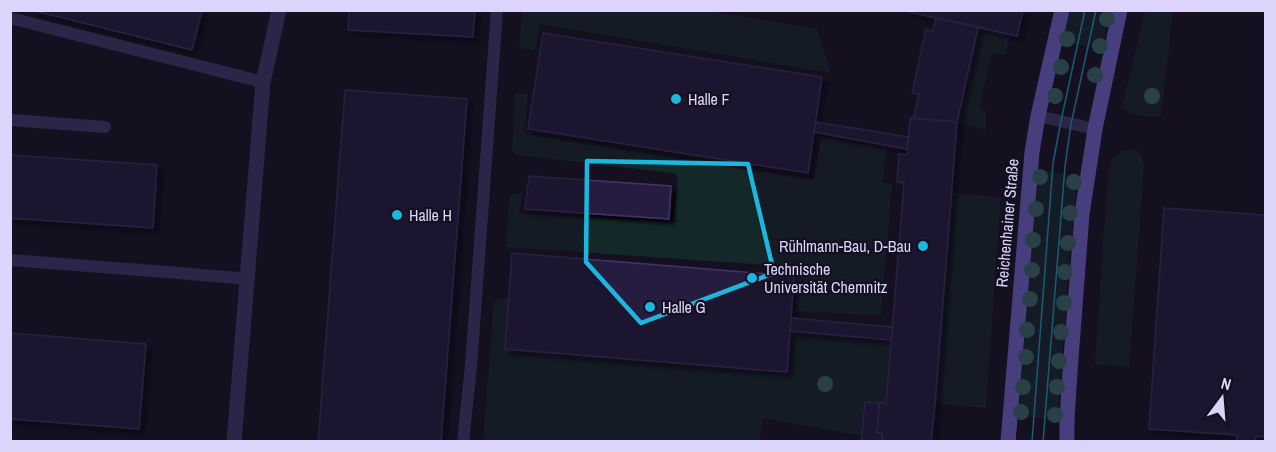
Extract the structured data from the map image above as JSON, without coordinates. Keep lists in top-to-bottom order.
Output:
{
  "streets": {
    "street": ["Reichenhainer Straße"]
  },
  "places": [
    "Halle F",
    "Halle H",
    "Rühlmann-Bau, D-Bau",
    "Technische Universität Chemnitz",
    "Halle G"
  ],
  "north": "top"
}
